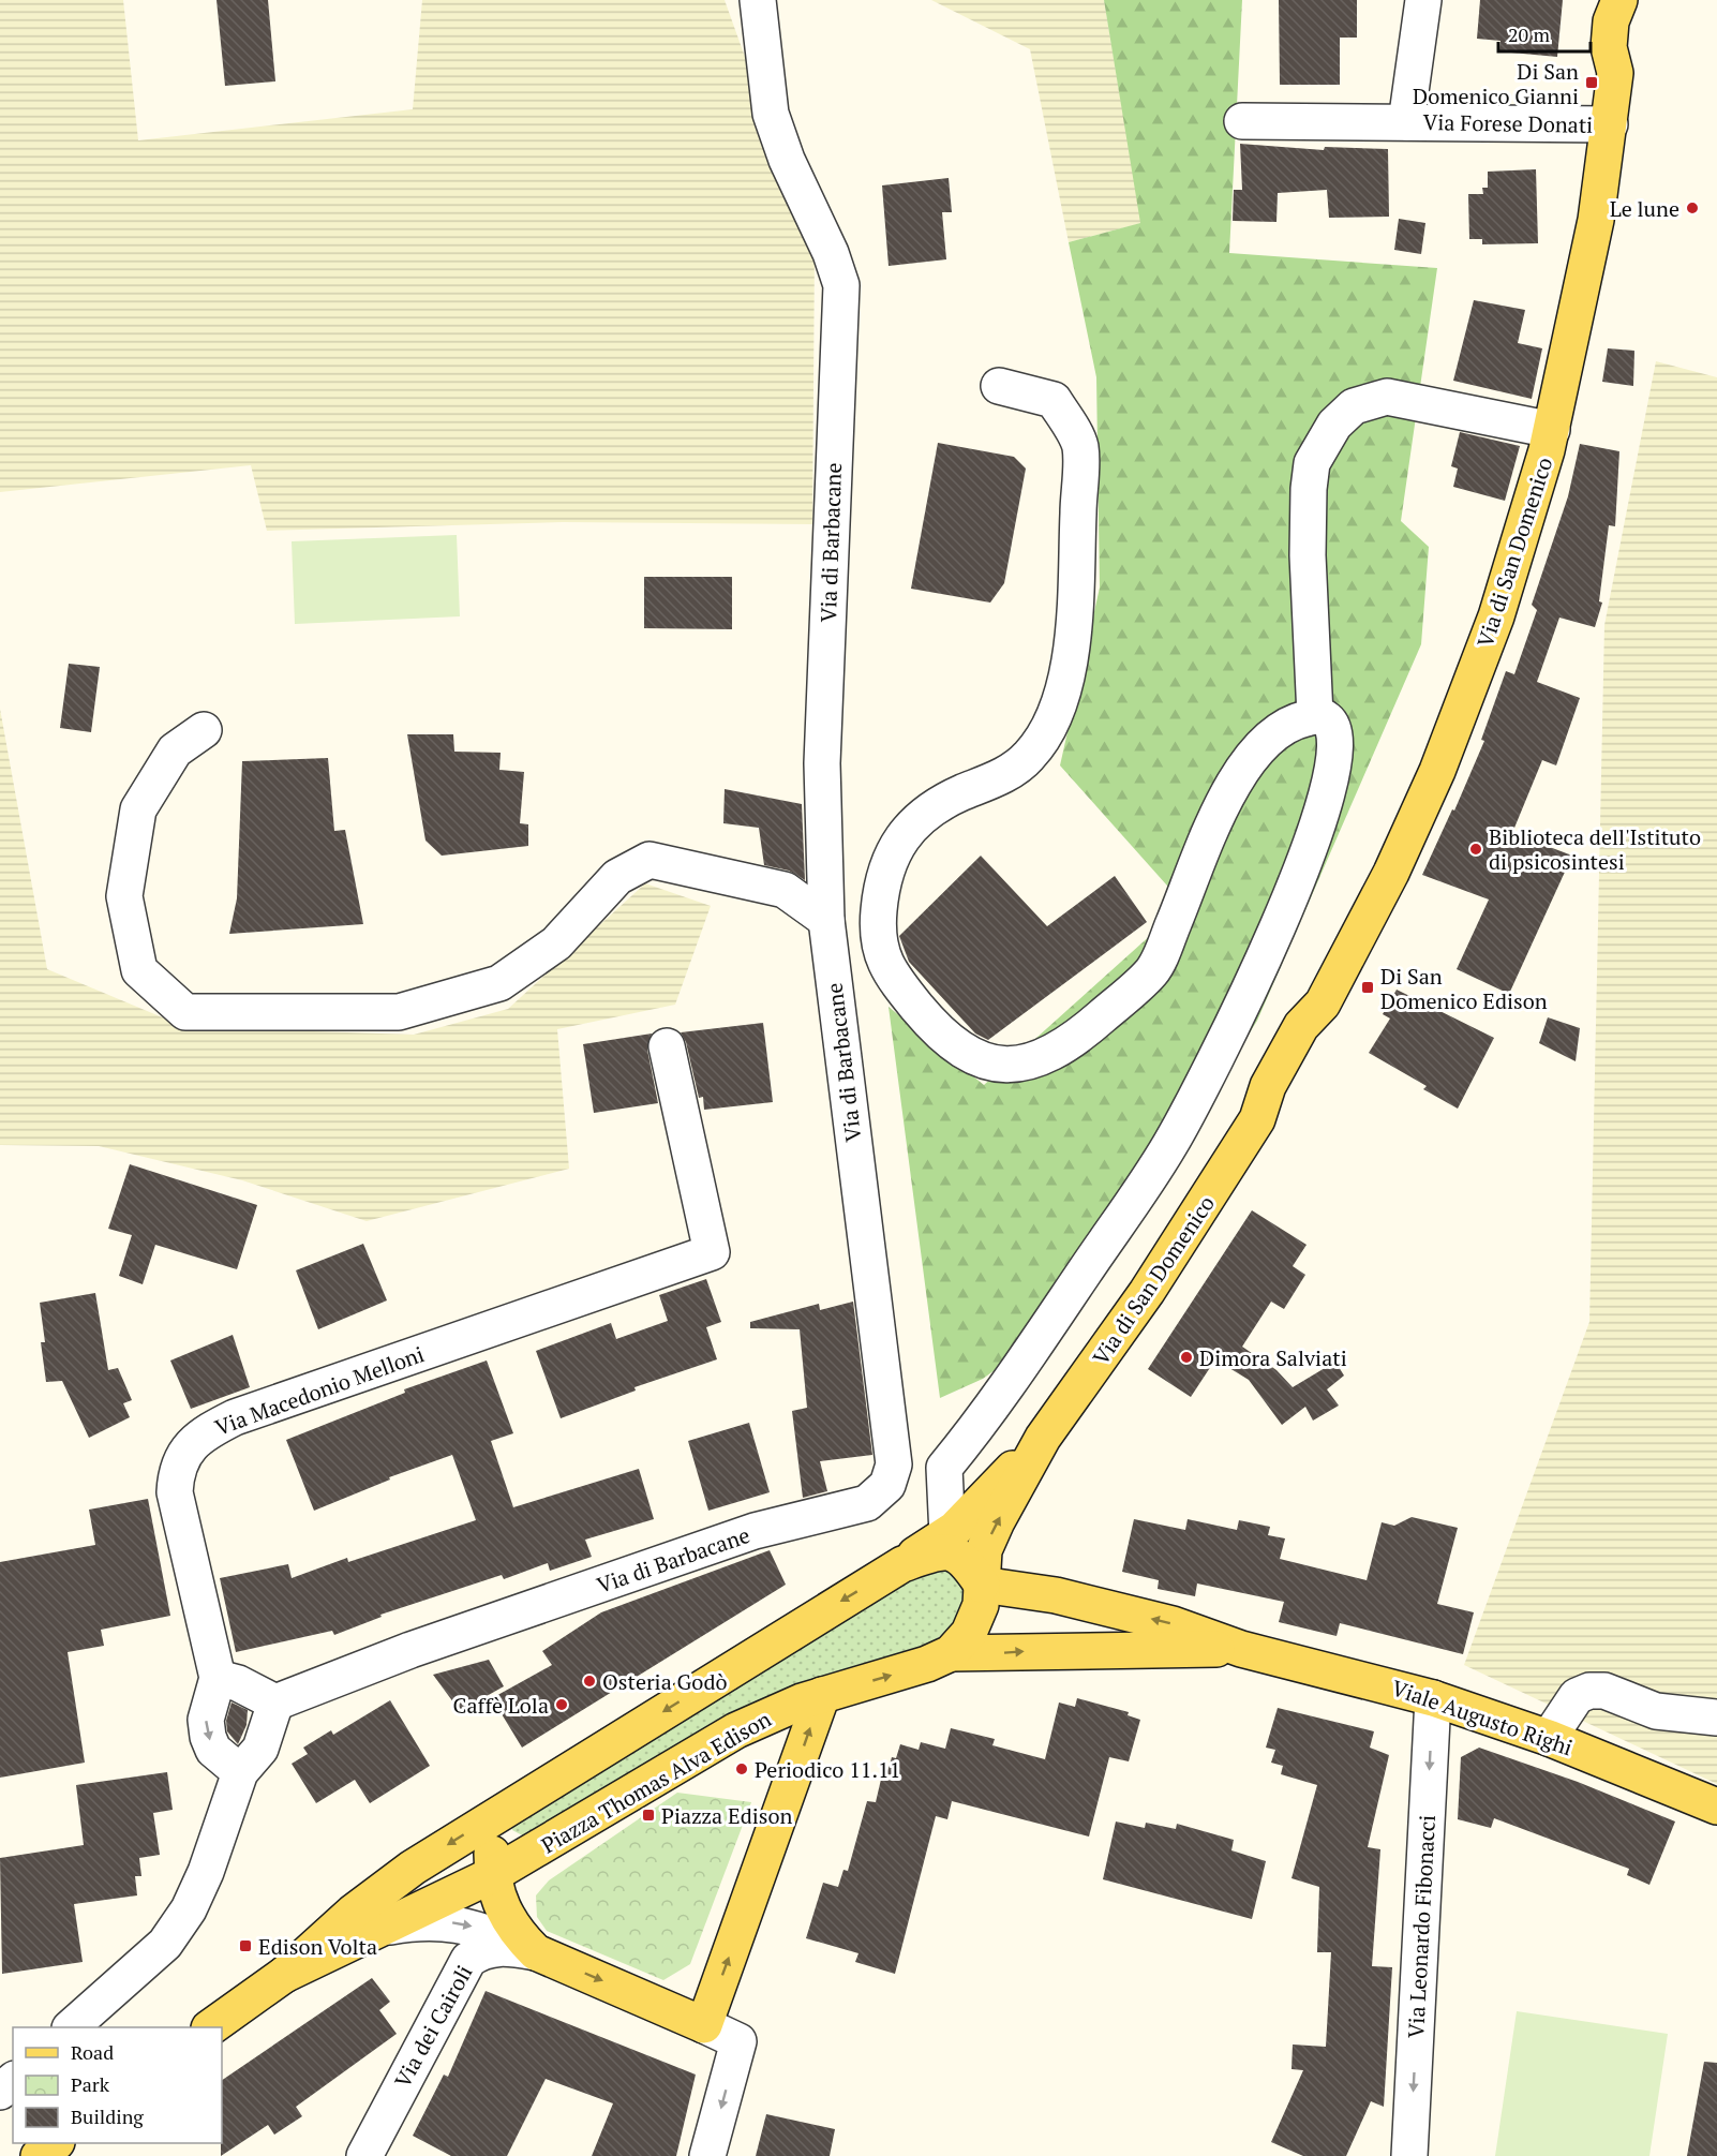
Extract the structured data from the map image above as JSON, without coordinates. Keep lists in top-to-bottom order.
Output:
{
  "streets": {
    "main road": ["Via di San Domenico", "Viale Augusto Righi", "Piazza Thomas Alva Edison"],
    "street": [
      "Via Forese Donati",
      "Via di Barbacane",
      "Via Macedonio Melloni",
      "Via Leonardo Fibonacci",
      "Via dei Cairoli"
    ]
  },
  "crossings": [
    ["Via Forese Donati", "Via di San Domenico"],
    ["Via di San Domenico", "Viale Augusto Righi"],
    ["Via di San Domenico", "Piazza Thomas Alva Edison"],
    ["Viale Augusto Righi", "Piazza Thomas Alva Edison"],
    ["Viale Augusto Righi", "Via Leonardo Fibonacci"]
  ],
  "one_way": ["Via Leonardo Fibonacci"],
  "places": {
    "transit": [
      "Di San Domenico Gianni",
      "Di San Domenico Edison",
      "Piazza Edison",
      "Edison Volta"
    ],
    "other": [
      "Le lune",
      "Biblioteca dell'Istituto di psicosintesi",
      "Dimora Salviati",
      "Osteria Godò",
      "Caffè Lola",
      "Periodico 11.11"
    ]
  },
  "legend": ["Road", "Park", "Building"],
  "scale_bar": "20 m"
}
